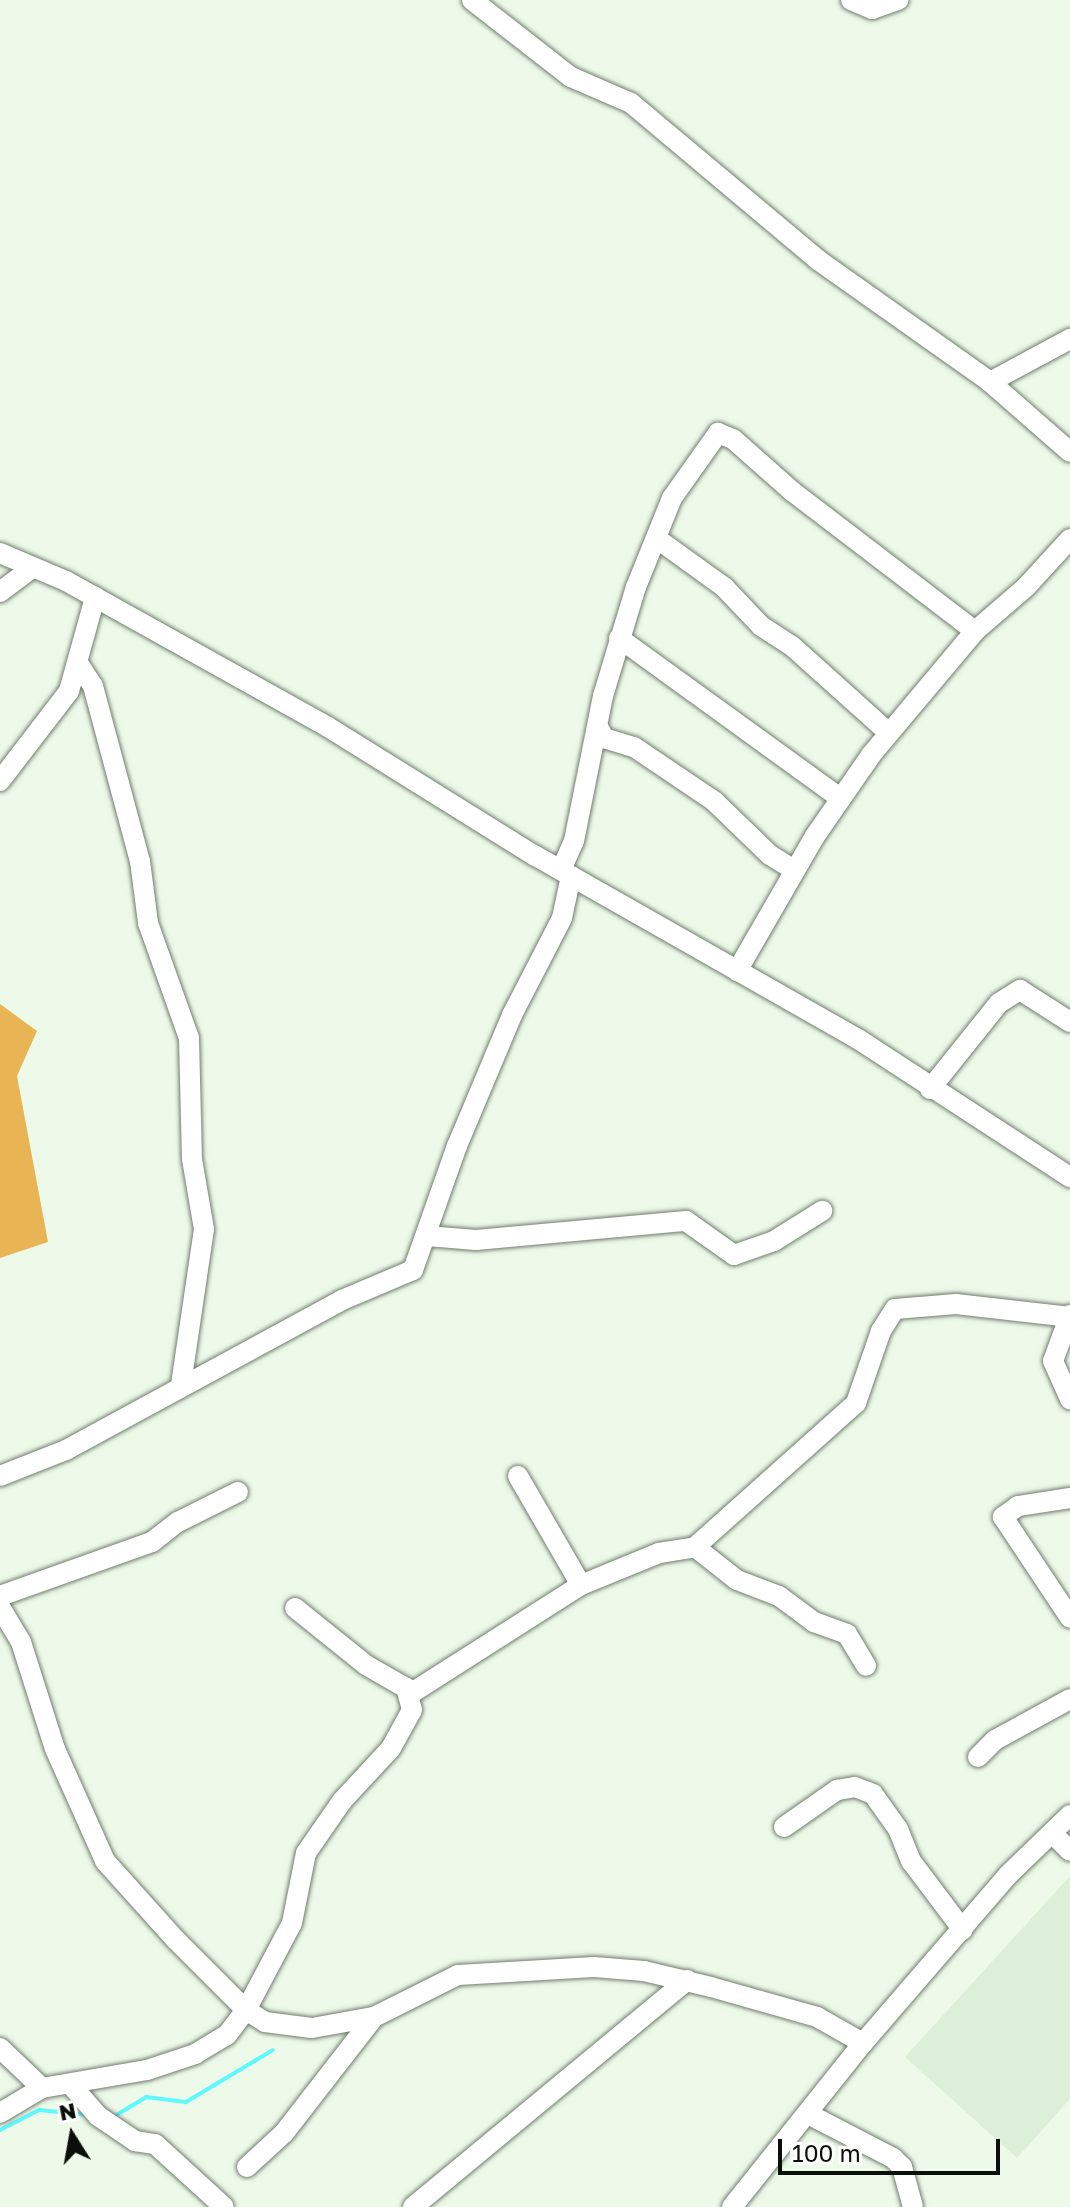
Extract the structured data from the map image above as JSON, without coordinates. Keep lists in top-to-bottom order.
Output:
{
  "scale_bar": "100 m",
  "north": "top"
}
